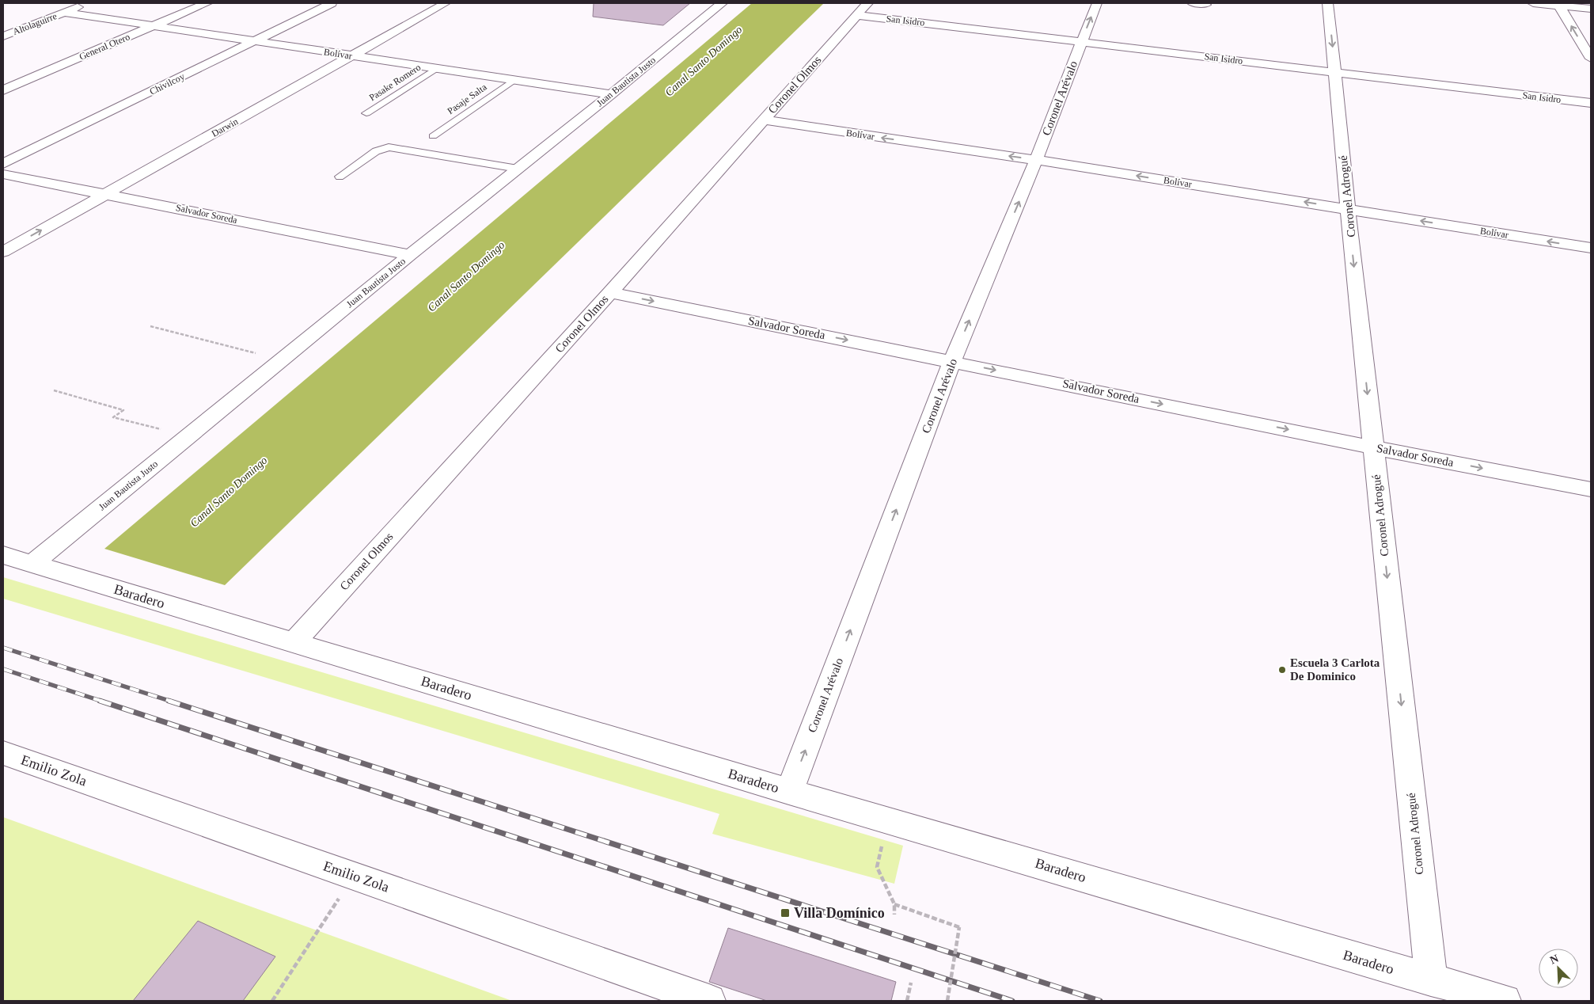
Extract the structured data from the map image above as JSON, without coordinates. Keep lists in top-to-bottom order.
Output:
{
  "streets": {
    "street": [
      "San Isidro",
      "Altolaguirre",
      "General Otero",
      "Bolívar",
      "Juan Bautista Justo",
      "Chivilcoy",
      "Coronel Olmos",
      "Coronel Arévalo",
      "Darwin",
      "Coronel Adrogué",
      "Salvador Soreda",
      "Baradero",
      "Emilio Zola"
    ],
    "lane": ["Pasake Romero", "Pasaje Salta"]
  },
  "crossings": [
    ["San Isidro", "Coronel Olmos"],
    ["San Isidro", "Coronel Arévalo"],
    ["San Isidro", "Coronel Adrogué"],
    ["Altolaguirre", "Bolívar"],
    ["General Otero", "Bolívar"],
    ["Bolívar", "Juan Bautista Justo"],
    ["Bolívar", "Pasake Romero"],
    ["Bolívar", "Chivilcoy"],
    ["Bolívar", "Coronel Olmos"],
    ["Bolívar", "Coronel Arévalo"],
    ["Bolívar", "Pasaje Salta"],
    ["Bolívar", "Darwin"],
    ["Bolívar", "Coronel Adrogué"],
    ["Juan Bautista Justo", "Salvador Soreda"],
    ["Juan Bautista Justo", "Baradero"],
    ["Coronel Olmos", "Salvador Soreda"],
    ["Coronel Olmos", "Baradero"],
    ["Coronel Arévalo", "Salvador Soreda"],
    ["Coronel Arévalo", "Baradero"],
    ["Darwin", "Salvador Soreda"],
    ["Coronel Adrogué", "Salvador Soreda"],
    ["Coronel Adrogué", "Baradero"]
  ],
  "one_way": [
    "Bolívar",
    "Coronel Arévalo",
    "Coronel Adrogué",
    "Salvador Soreda"
  ],
  "water": ["Canal Santo Domingo"],
  "places": {
    "other": ["Escuela 3 Carlota De Dominico"],
    "transit": ["Villa Domínico"]
  },
  "north": "top left"
}
